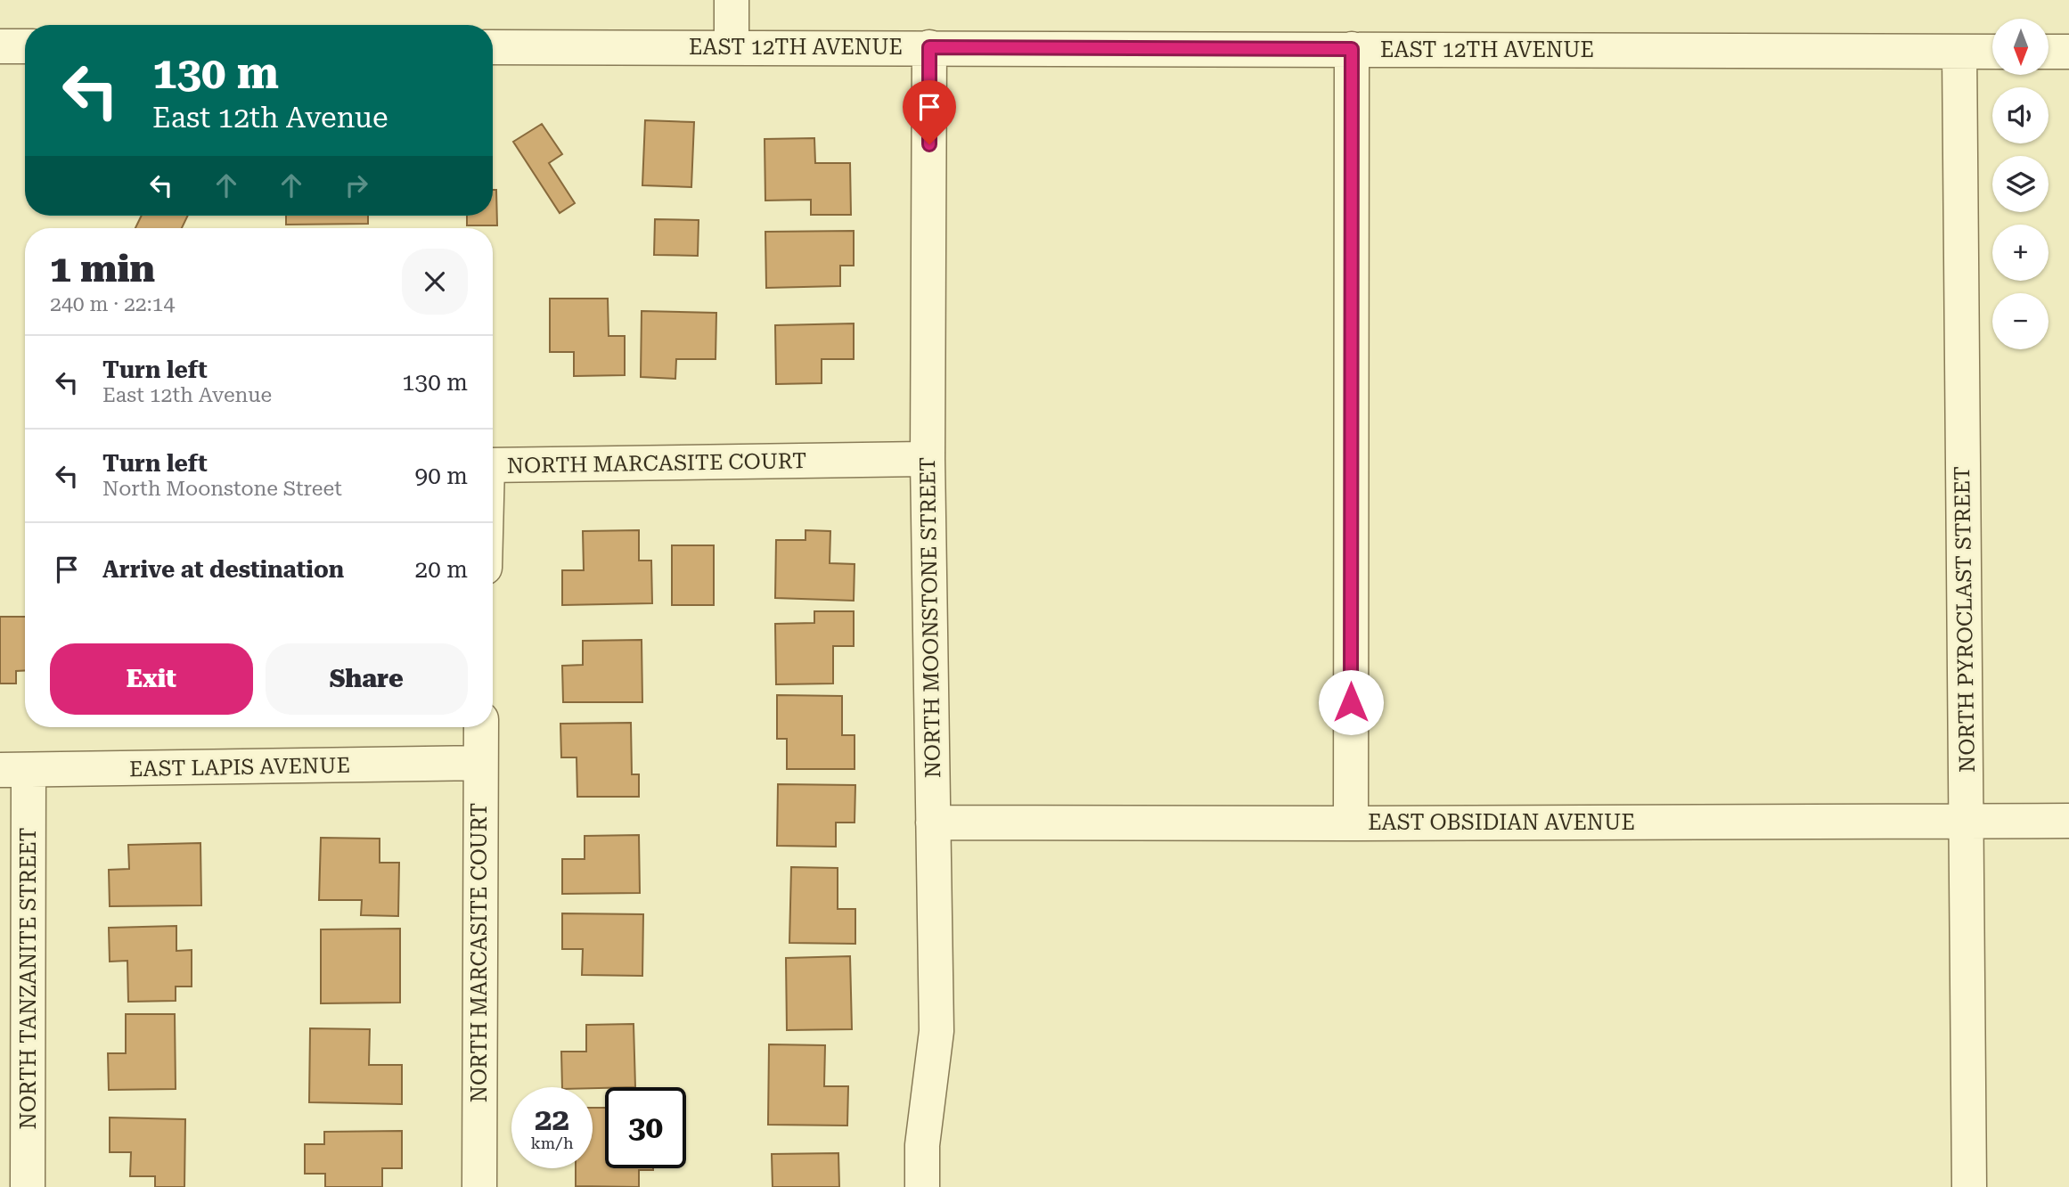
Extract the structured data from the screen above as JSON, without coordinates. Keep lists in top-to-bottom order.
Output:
{
  "streets": {
    "street": [
      "EAST 12TH AVENUE",
      "NORTH MARCASITE COURT",
      "NORTH MOONSTONE STREET",
      "NORTH PYROCLAST STREET",
      "EAST LAPIS AVENUE",
      "EAST OBSIDIAN AVENUE",
      "NORTH TANZANITE STREET"
    ]
  },
  "crossings": [
    ["EAST 12TH AVENUE", "NORTH MOONSTONE STREET"],
    ["EAST 12TH AVENUE", "NORTH PYROCLAST STREET"],
    ["NORTH MARCASITE COURT", "NORTH MOONSTONE STREET"],
    ["NORTH MARCASITE COURT", "EAST LAPIS AVENUE"],
    ["NORTH MOONSTONE STREET", "EAST OBSIDIAN AVENUE"],
    ["NORTH PYROCLAST STREET", "EAST OBSIDIAN AVENUE"],
    ["EAST LAPIS AVENUE", "NORTH TANZANITE STREET"]
  ],
  "north": "bottom",
  "page": {
    "map_buttons": ["+", "−"],
    "turn": ["130 m", "East 12th Avenue"],
    "heading": ["1 min", "240 m · 22:14"],
    "list": [
      {
        "name": "Turn left",
        "note": "East 12th Avenue",
        "value": "130 m"
      },
      {
        "name": "Turn left",
        "note": "North Moonstone Street",
        "value": "90 m"
      },
      {
        "name": "Arrive at destination",
        "value": "20 m"
      }
    ],
    "buttons": ["Exit", "Share"],
    "speed": "22 km/h",
    "limit": "30"
  }
}
